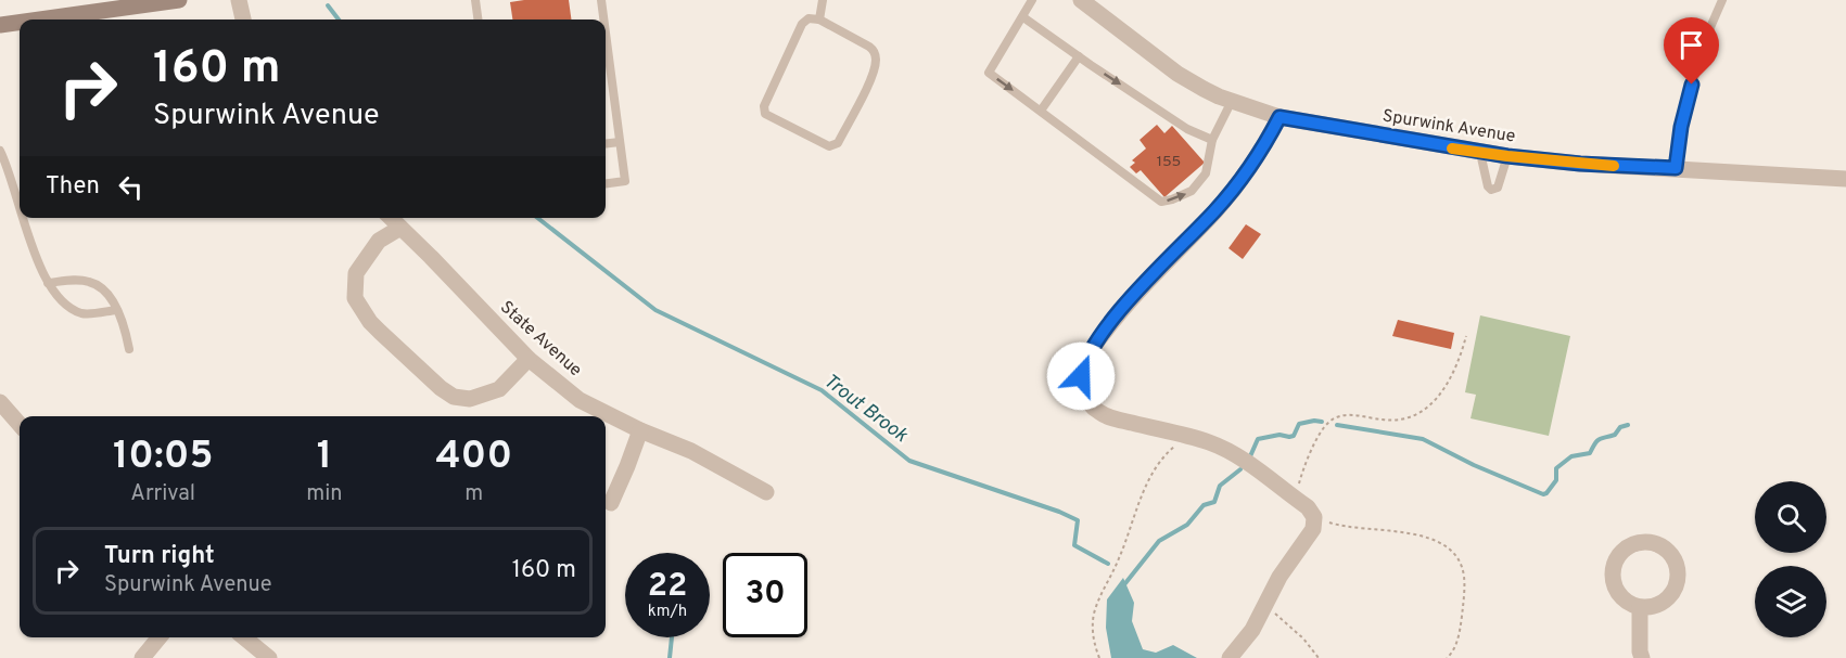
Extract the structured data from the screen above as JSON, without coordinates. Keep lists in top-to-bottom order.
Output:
{
  "streets": {
    "street": ["Spurwink Avenue", "State Avenue"]
  },
  "water": ["Trout Brook"],
  "house_numbers": ["155"],
  "page": {
    "turn": ["160 m", "Spurwink Avenue"],
    "then": "Then",
    "eta": [
      "10:05",
      "Arrival",
      "1",
      "min",
      "400",
      "m"
    ],
    "list": [
      {
        "name": "Turn right",
        "note": "Spurwink Avenue",
        "value": "160 m"
      }
    ],
    "speed": "22 km/h",
    "limit": "30"
  }
}
